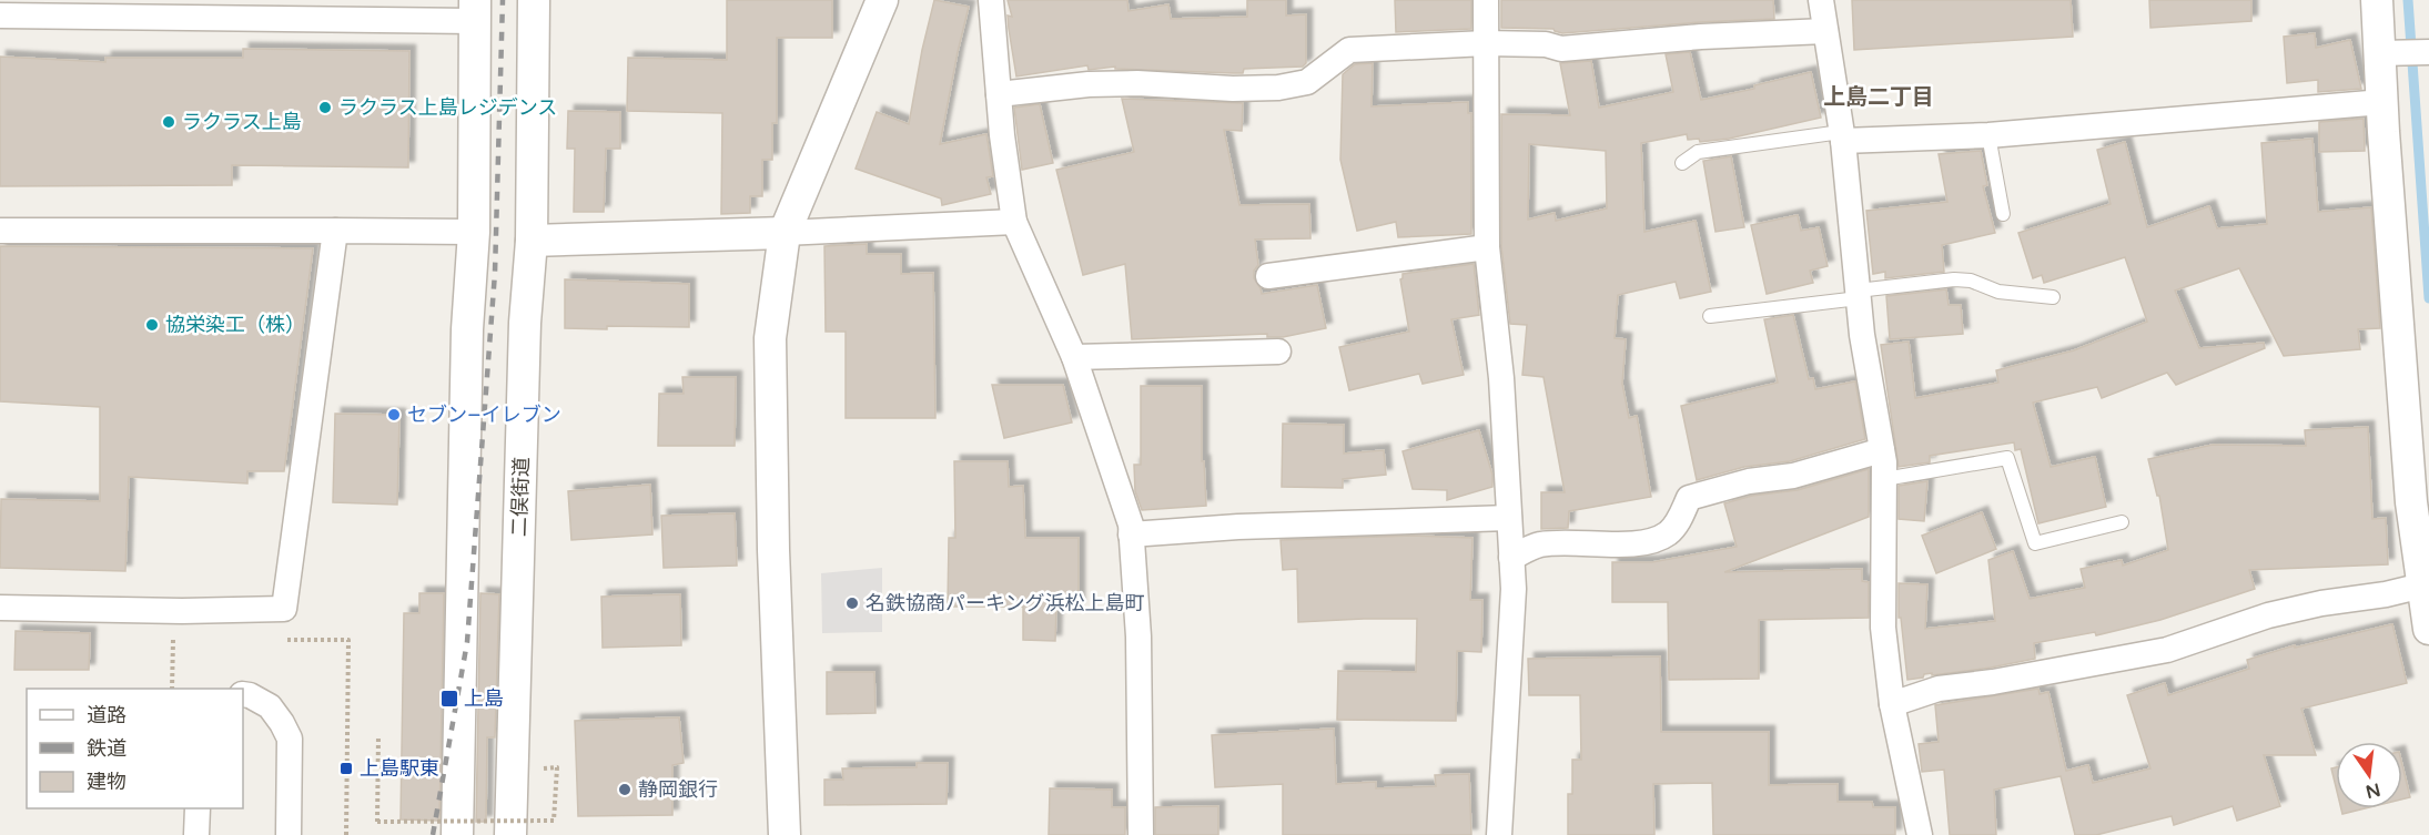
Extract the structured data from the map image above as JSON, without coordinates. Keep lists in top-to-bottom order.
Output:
{
  "streets": {
    "street": ["二俣街道"]
  },
  "districts": ["上島二丁目"],
  "places": {
    "other": [
      "ラクラス上島レジデンス",
      "ラクラス上島",
      "協栄染工（株）",
      "セブン−イレブン",
      "名鉄協商パーキング浜松上島町",
      "静岡銀行"
    ],
    "transit": ["上島", "上島駅東"]
  },
  "legend": ["道路", "鉄道", "建物"],
  "north": "bottom"
}
